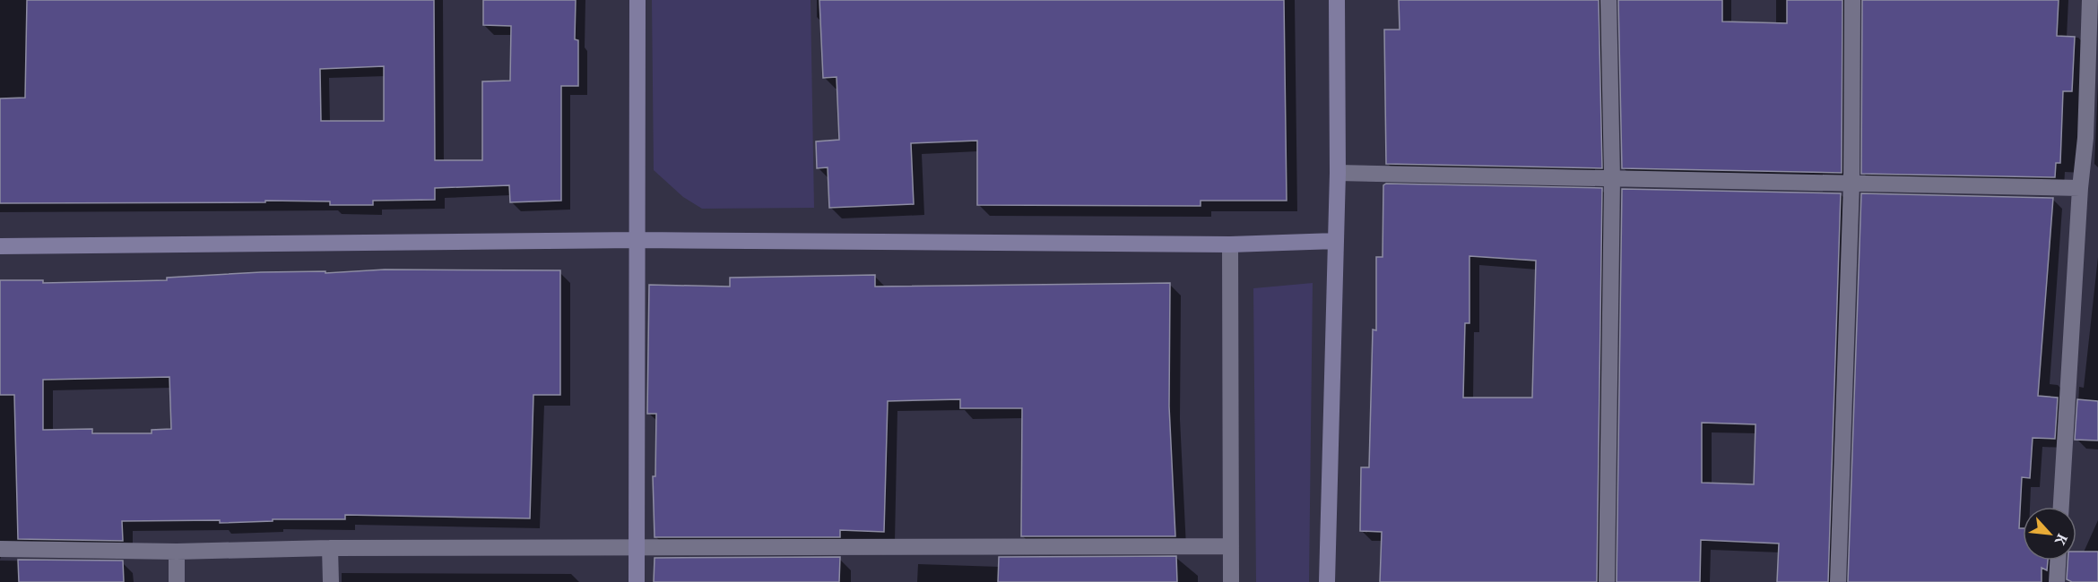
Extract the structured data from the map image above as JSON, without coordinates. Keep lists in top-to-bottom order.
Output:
{
  "north": "bottom right"
}
